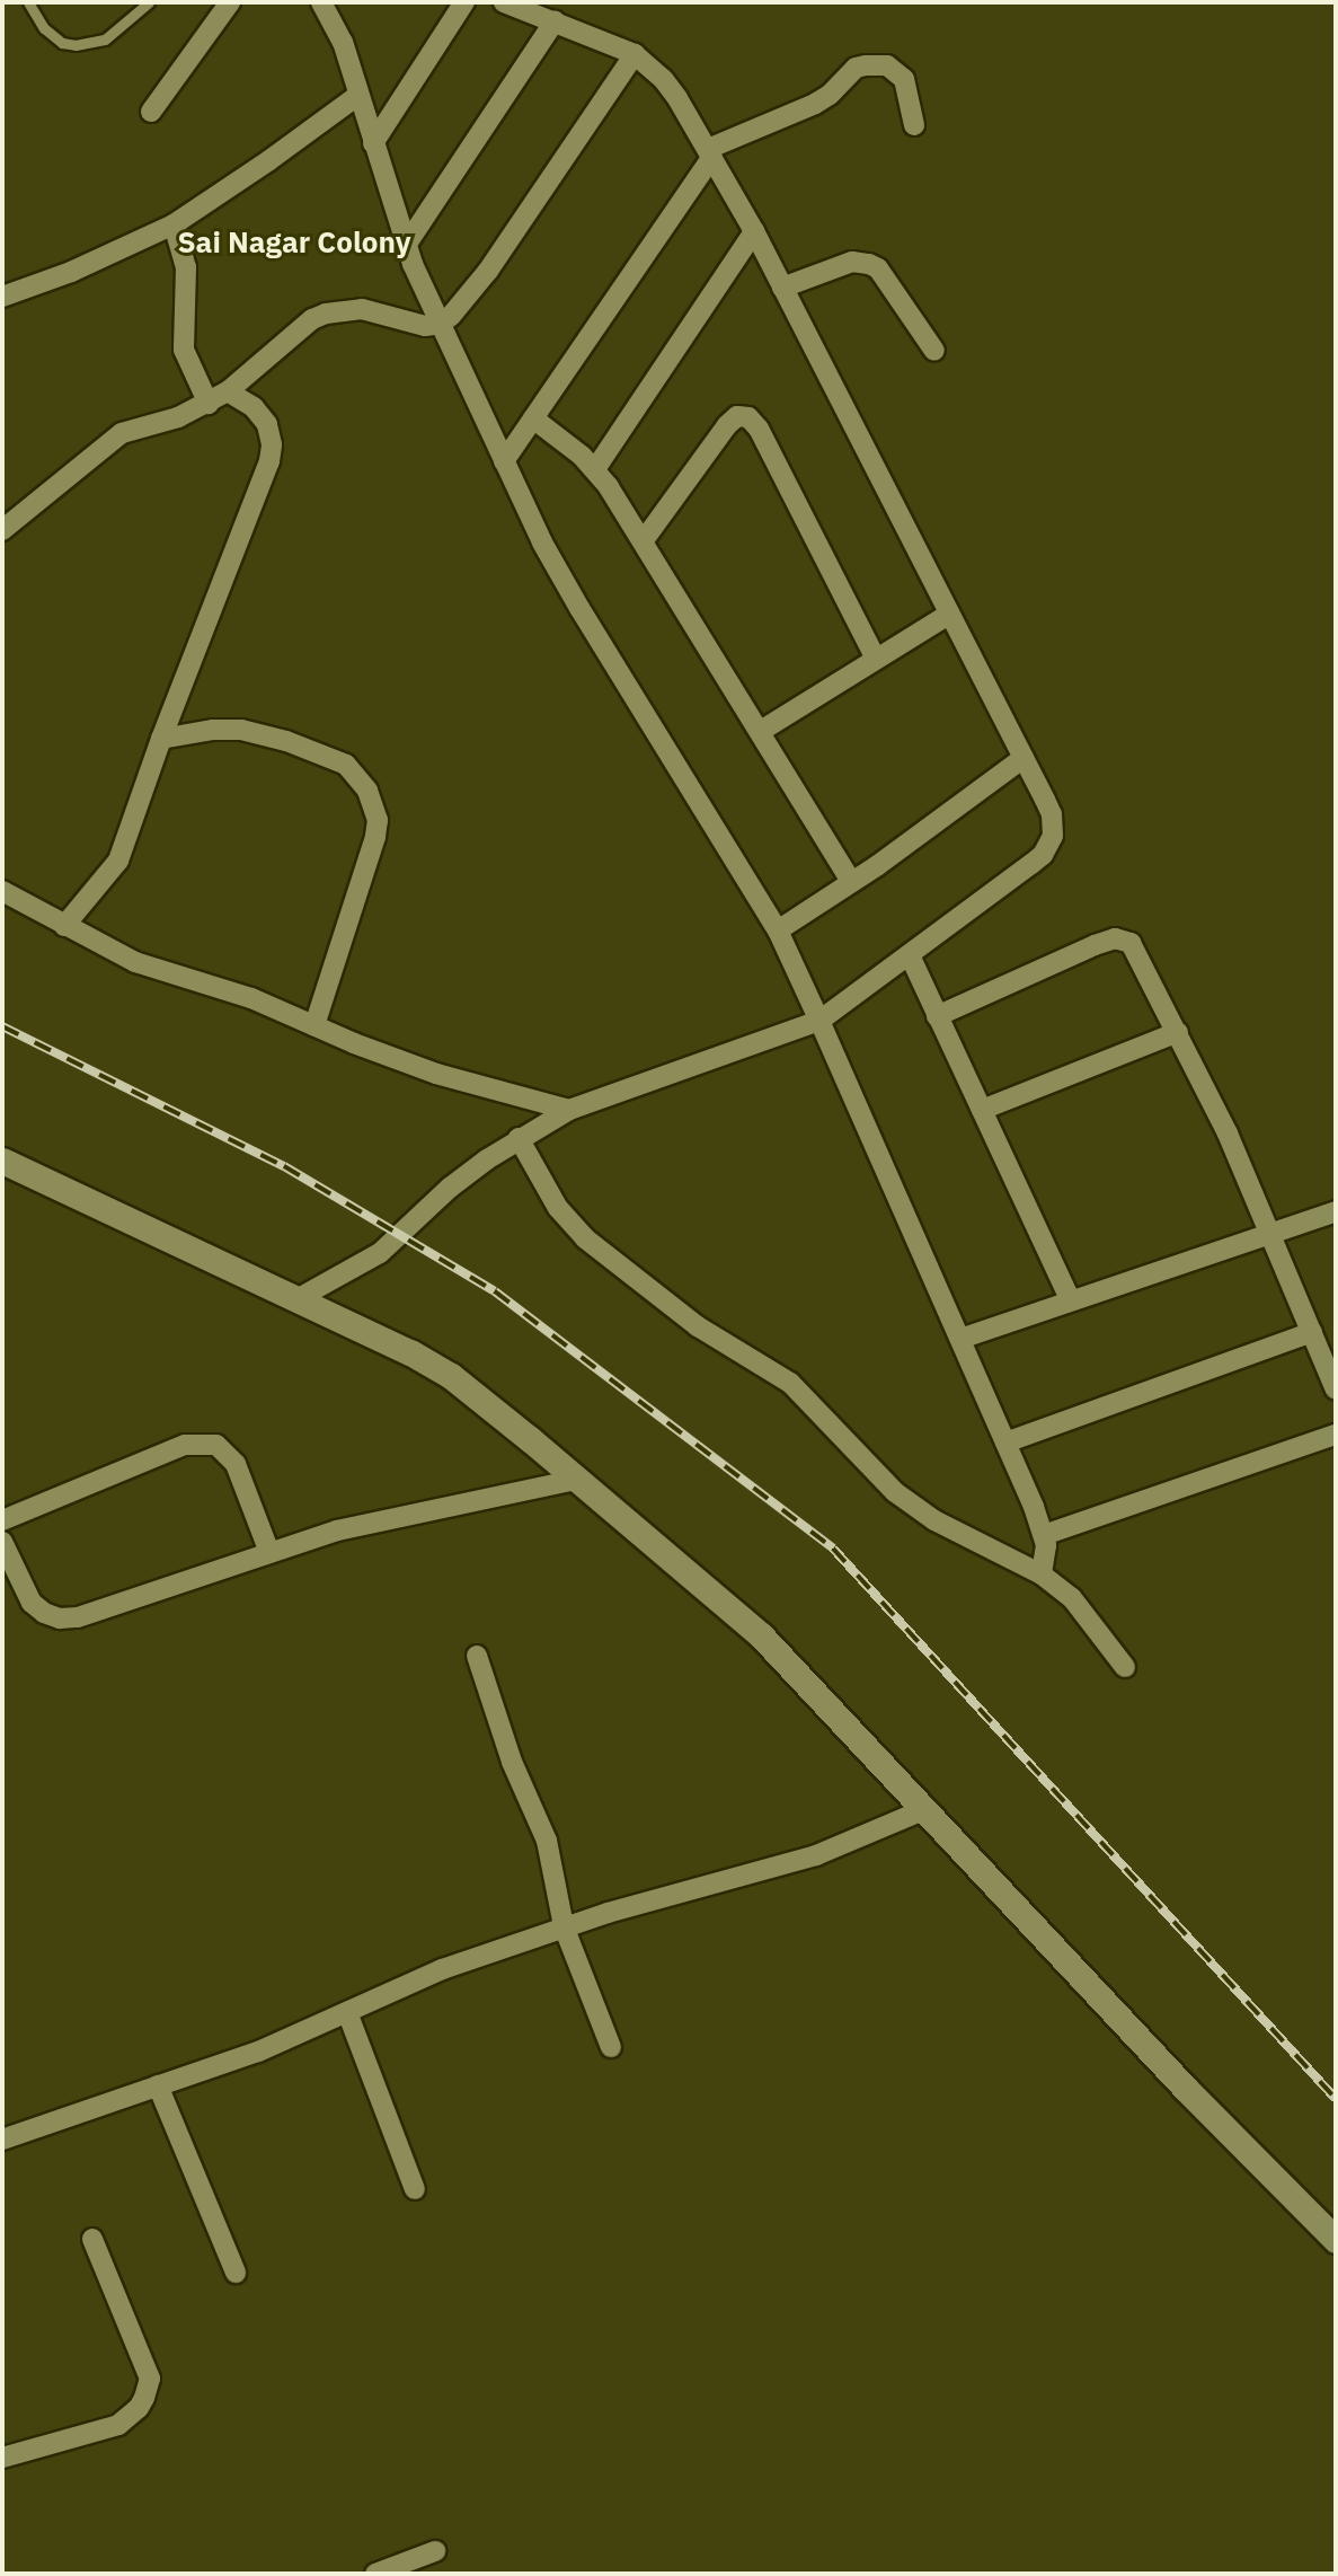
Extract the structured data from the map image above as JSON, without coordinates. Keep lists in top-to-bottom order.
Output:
{
  "districts": ["Sai Nagar Colony"]
}
